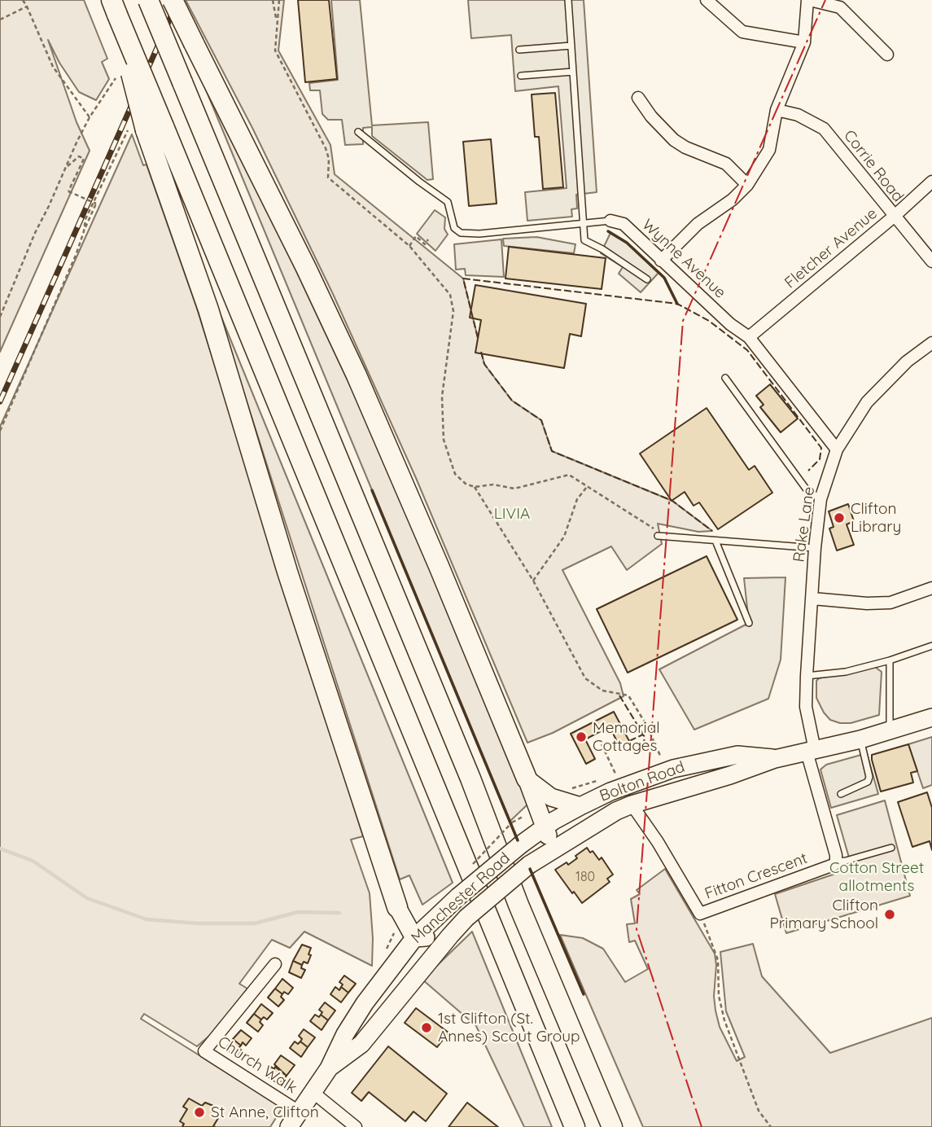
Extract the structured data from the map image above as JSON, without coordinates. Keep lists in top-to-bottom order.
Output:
{
  "streets": {
    "main road": ["Bolton Road", "Manchester Road"],
    "street": [
      "Corrie Road",
      "Fletcher Avenue",
      "Wynne Avenue",
      "Rake Lane",
      "Fitton Crescent",
      "Church Walk"
    ]
  },
  "crossings": [
    ["Corrie Road", "Fletcher Avenue"],
    ["Fletcher Avenue", "Wynne Avenue"],
    ["Wynne Avenue", "Rake Lane"],
    ["Rake Lane", "Bolton Road"],
    ["Bolton Road", "Fitton Crescent"],
    ["Bolton Road", "Manchester Road"],
    ["Manchester Road", "Church Walk"]
  ],
  "parks": ["LIVIA", "Cotton Street allotments"],
  "places": [
    "Clifton Library",
    "Memorial Cottages",
    "Clifton Primary School",
    "1st Clifton (St. Annes) Scout Group",
    "St Anne, Clifton"
  ],
  "house_numbers": ["180"]
}
